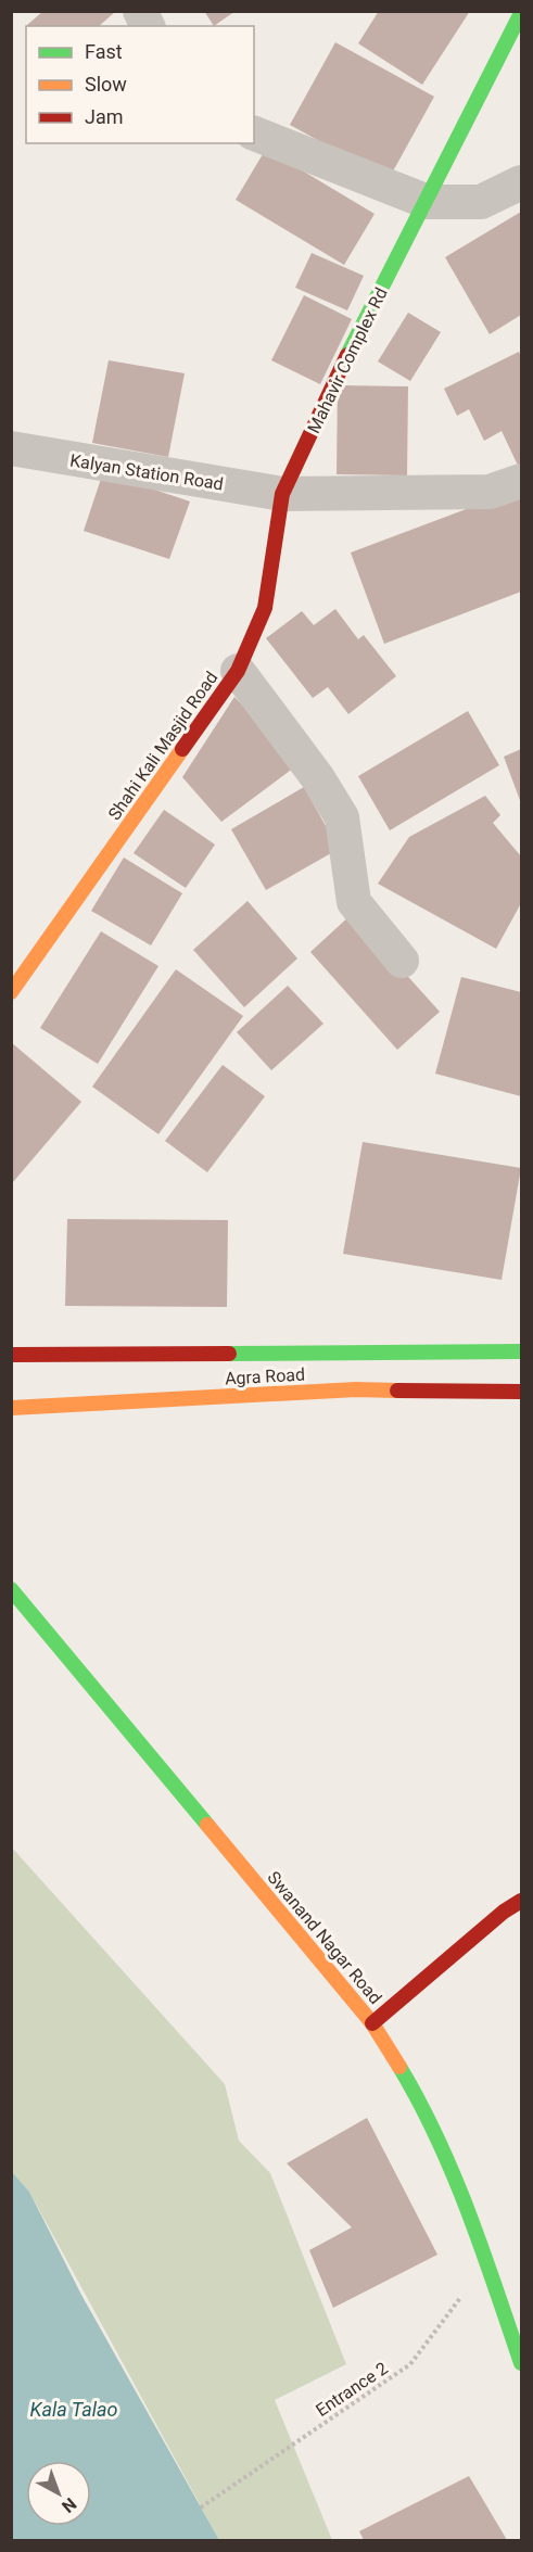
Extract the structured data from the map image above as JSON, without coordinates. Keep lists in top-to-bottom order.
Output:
{
  "streets": {
    "main road": [
      "Mahavir Complex Rd",
      "Shahi Kali Masjid Road",
      "Agra Road",
      "Swanand Nagar Road"
    ],
    "street": ["Kalyan Station Road"],
    "path": ["Entrance 2"]
  },
  "crossings": [
    ["Mahavir Complex Rd", "Kalyan Station Road"],
    ["Mahavir Complex Rd", "Shahi Kali Masjid Road"],
    ["Kalyan Station Road", "Shahi Kali Masjid Road"],
    ["Swanand Nagar Road", "Entrance 2"]
  ],
  "water": ["Kala Talao"],
  "legend": ["Fast", "Slow", "Jam"],
  "north": "bottom right"
}
